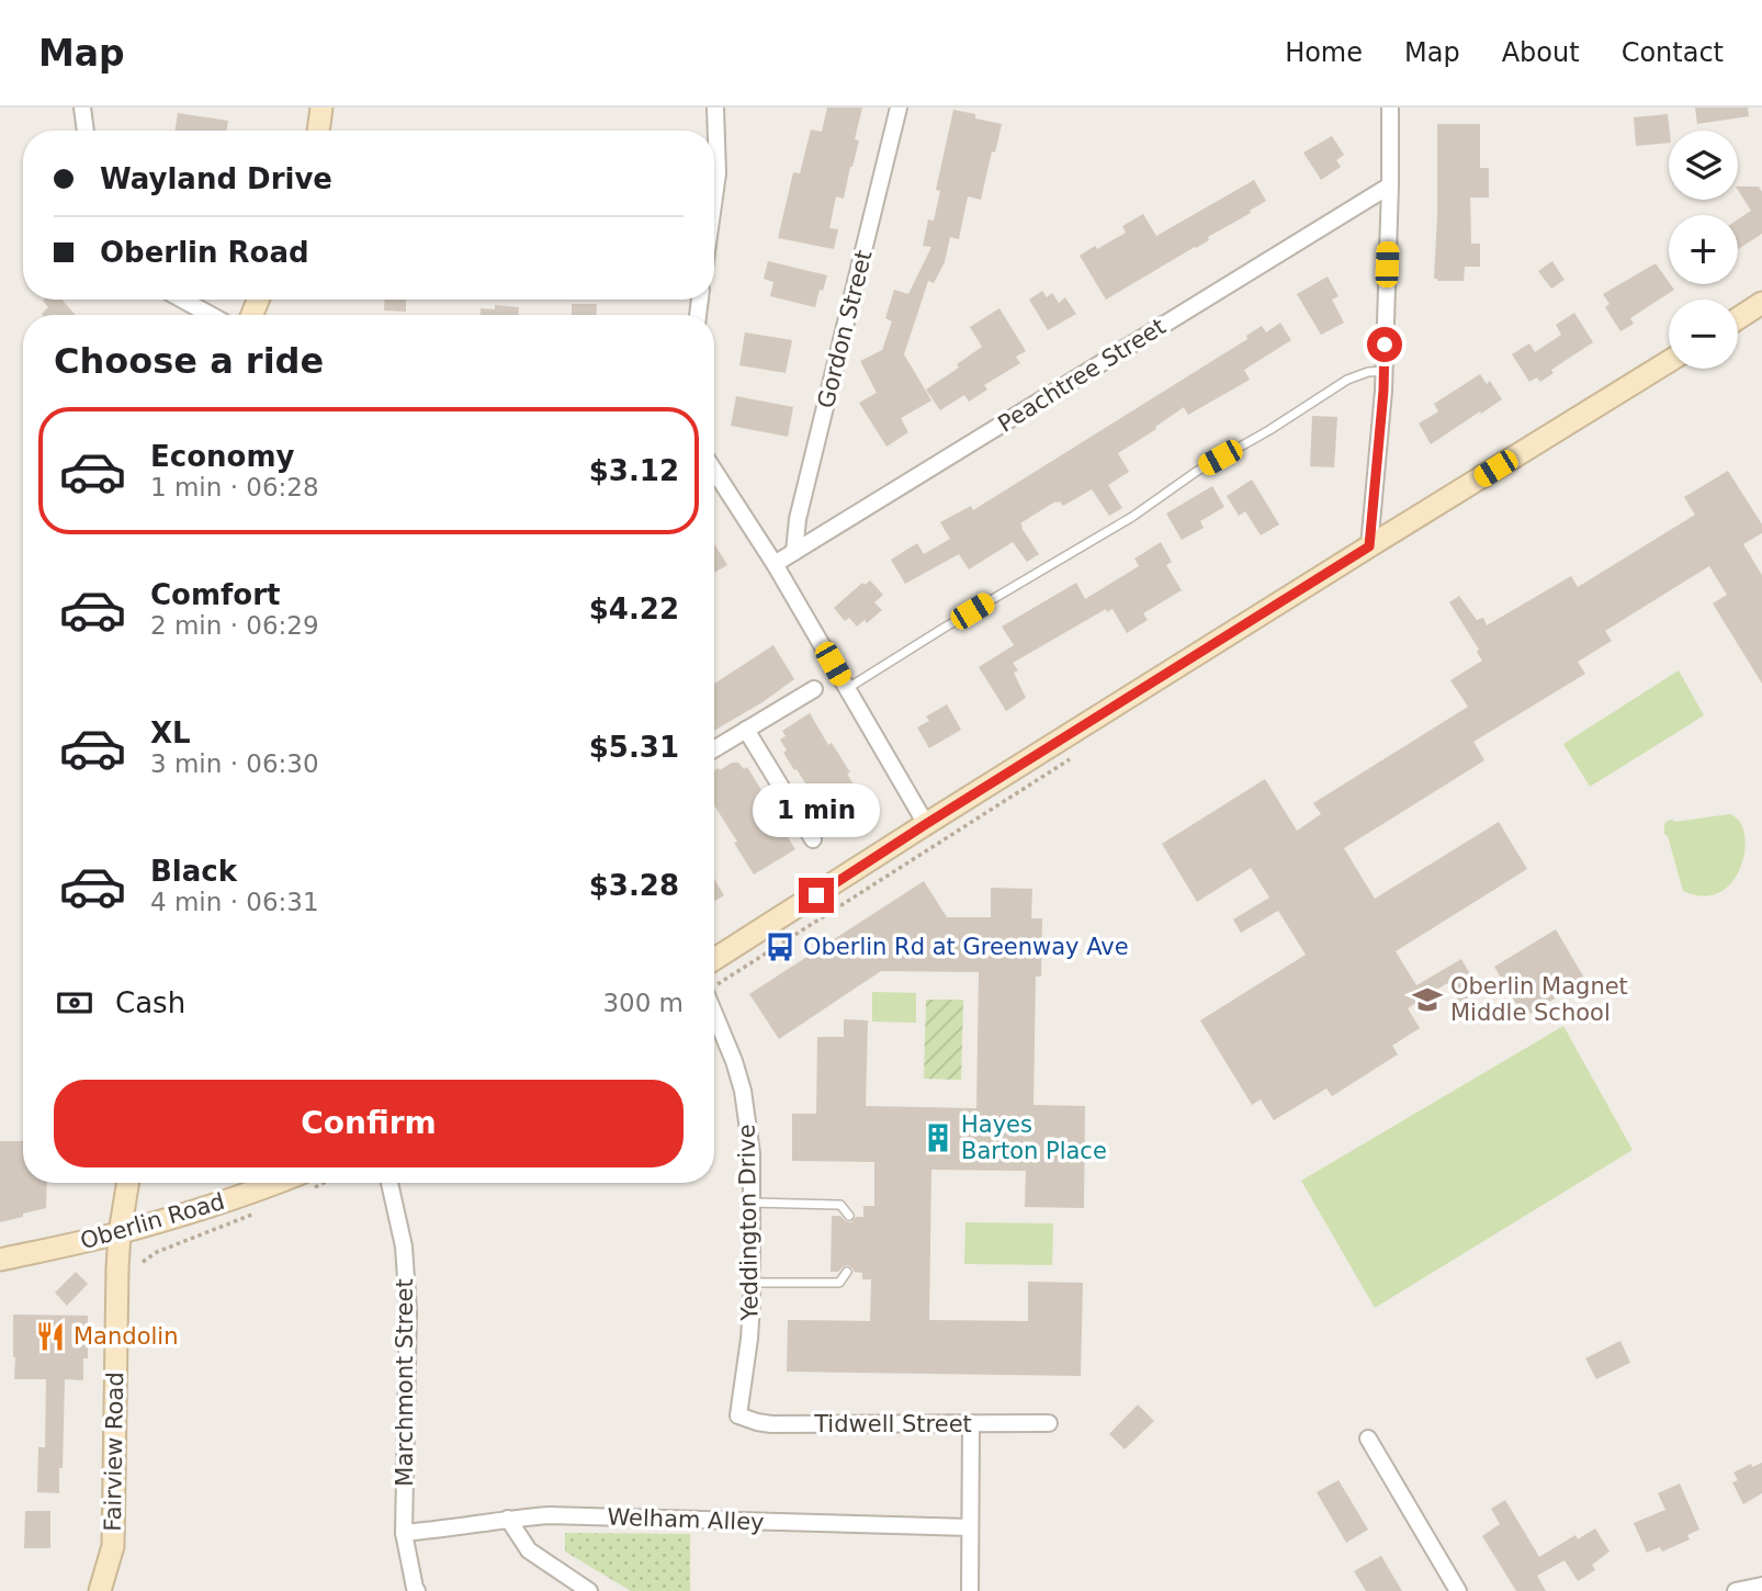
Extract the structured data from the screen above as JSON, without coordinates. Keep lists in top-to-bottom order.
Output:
{
  "streets": {
    "main road": ["Oberlin Road", "Fairview Road"],
    "street": [
      "Gordon Street",
      "Peachtree Street",
      "Yeddington Drive",
      "Marchmont Street",
      "Tidwell Street",
      "Welham Alley"
    ]
  },
  "crossings": [
    ["Gordon Street", "Peachtree Street"],
    ["Oberlin Road", "Fairview Road"],
    ["Yeddington Drive", "Tidwell Street"],
    ["Marchmont Street", "Welham Alley"]
  ],
  "places": {
    "bus stop": ["Oberlin Rd at Greenway Ave"],
    "school or university": ["Oberlin Magnet Middle School"],
    "building": ["Hayes Barton Place"],
    "restaurant": ["Mandolin"]
  },
  "page": {
    "header": "Map",
    "nav": [
      "Home",
      "Map",
      "About",
      "Contact"
    ],
    "map_buttons": ["+", "−"],
    "banner": ["Wayland Drive", "Oberlin Road"],
    "heading": "Choose a ride",
    "list": [
      {
        "name": "Economy",
        "note": "1 min · 06:28",
        "value": "$3.12"
      },
      {
        "name": "Comfort",
        "note": "2 min · 06:29",
        "value": "$4.22"
      },
      {
        "name": "XL",
        "note": "3 min · 06:30",
        "value": "$5.31"
      },
      {
        "name": "Black",
        "note": "4 min · 06:31",
        "value": "$3.28"
      }
    ],
    "bubble": "1 min",
    "pay": ["Cash", "300 m"],
    "buttons": "Confirm"
  }
}
